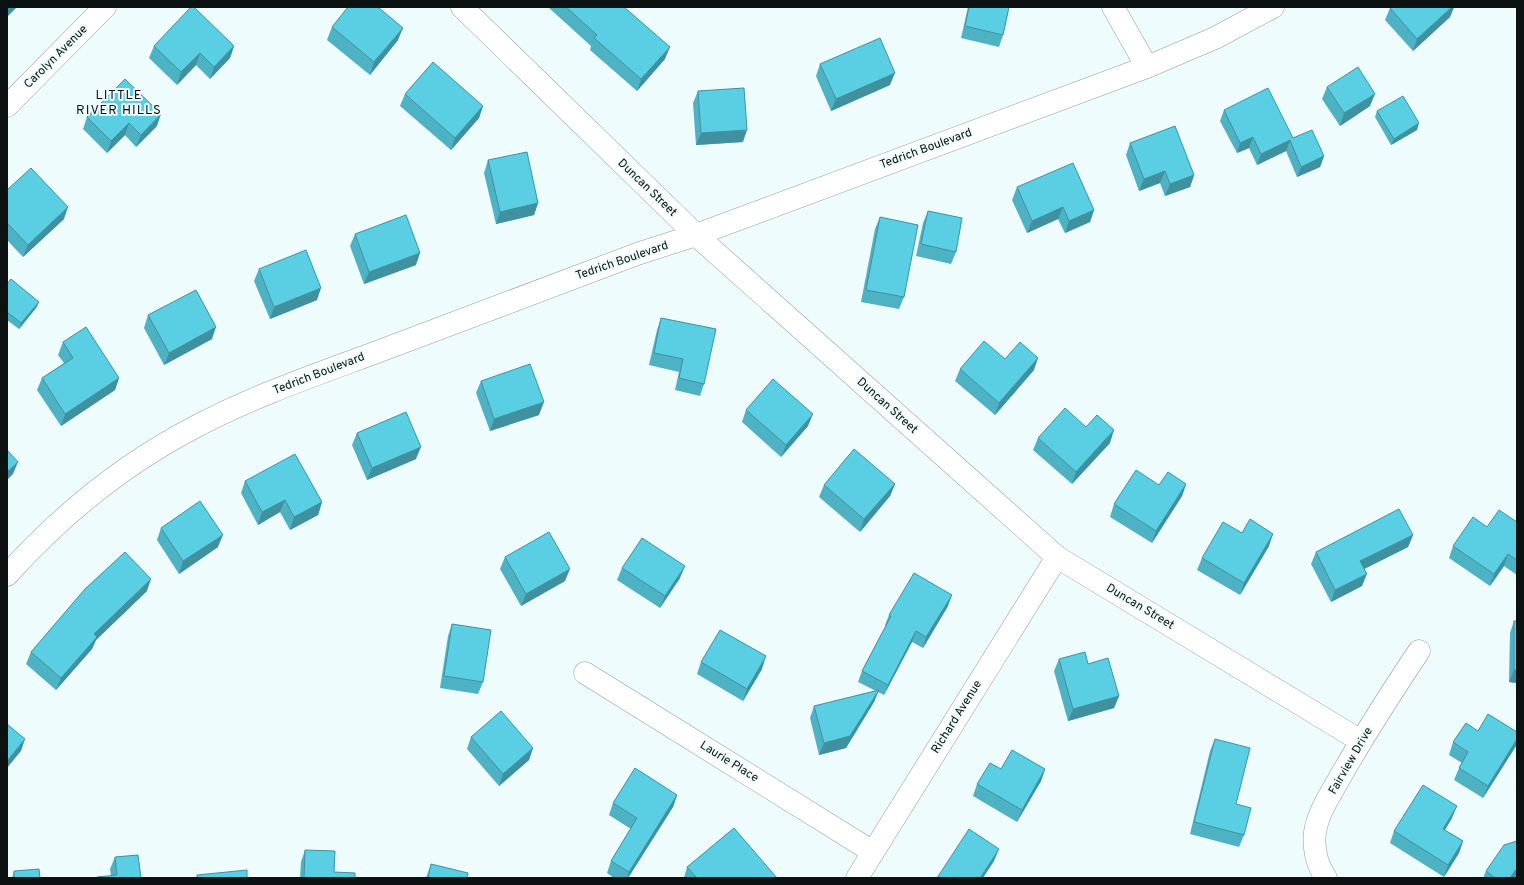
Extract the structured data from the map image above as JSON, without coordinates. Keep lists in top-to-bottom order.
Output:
{
  "streets": {
    "street": [
      "Carolyn Avenue",
      "Tedrich Boulevard",
      "Duncan Street",
      "Richard Avenue",
      "Fairview Drive",
      "Laurie Place"
    ]
  },
  "crossings": [
    ["Tedrich Boulevard", "Duncan Street"],
    ["Duncan Street", "Richard Avenue"],
    ["Duncan Street", "Fairview Drive"],
    ["Richard Avenue", "Laurie Place"]
  ],
  "districts": ["LITTLE RIVER HILLS"]
}
